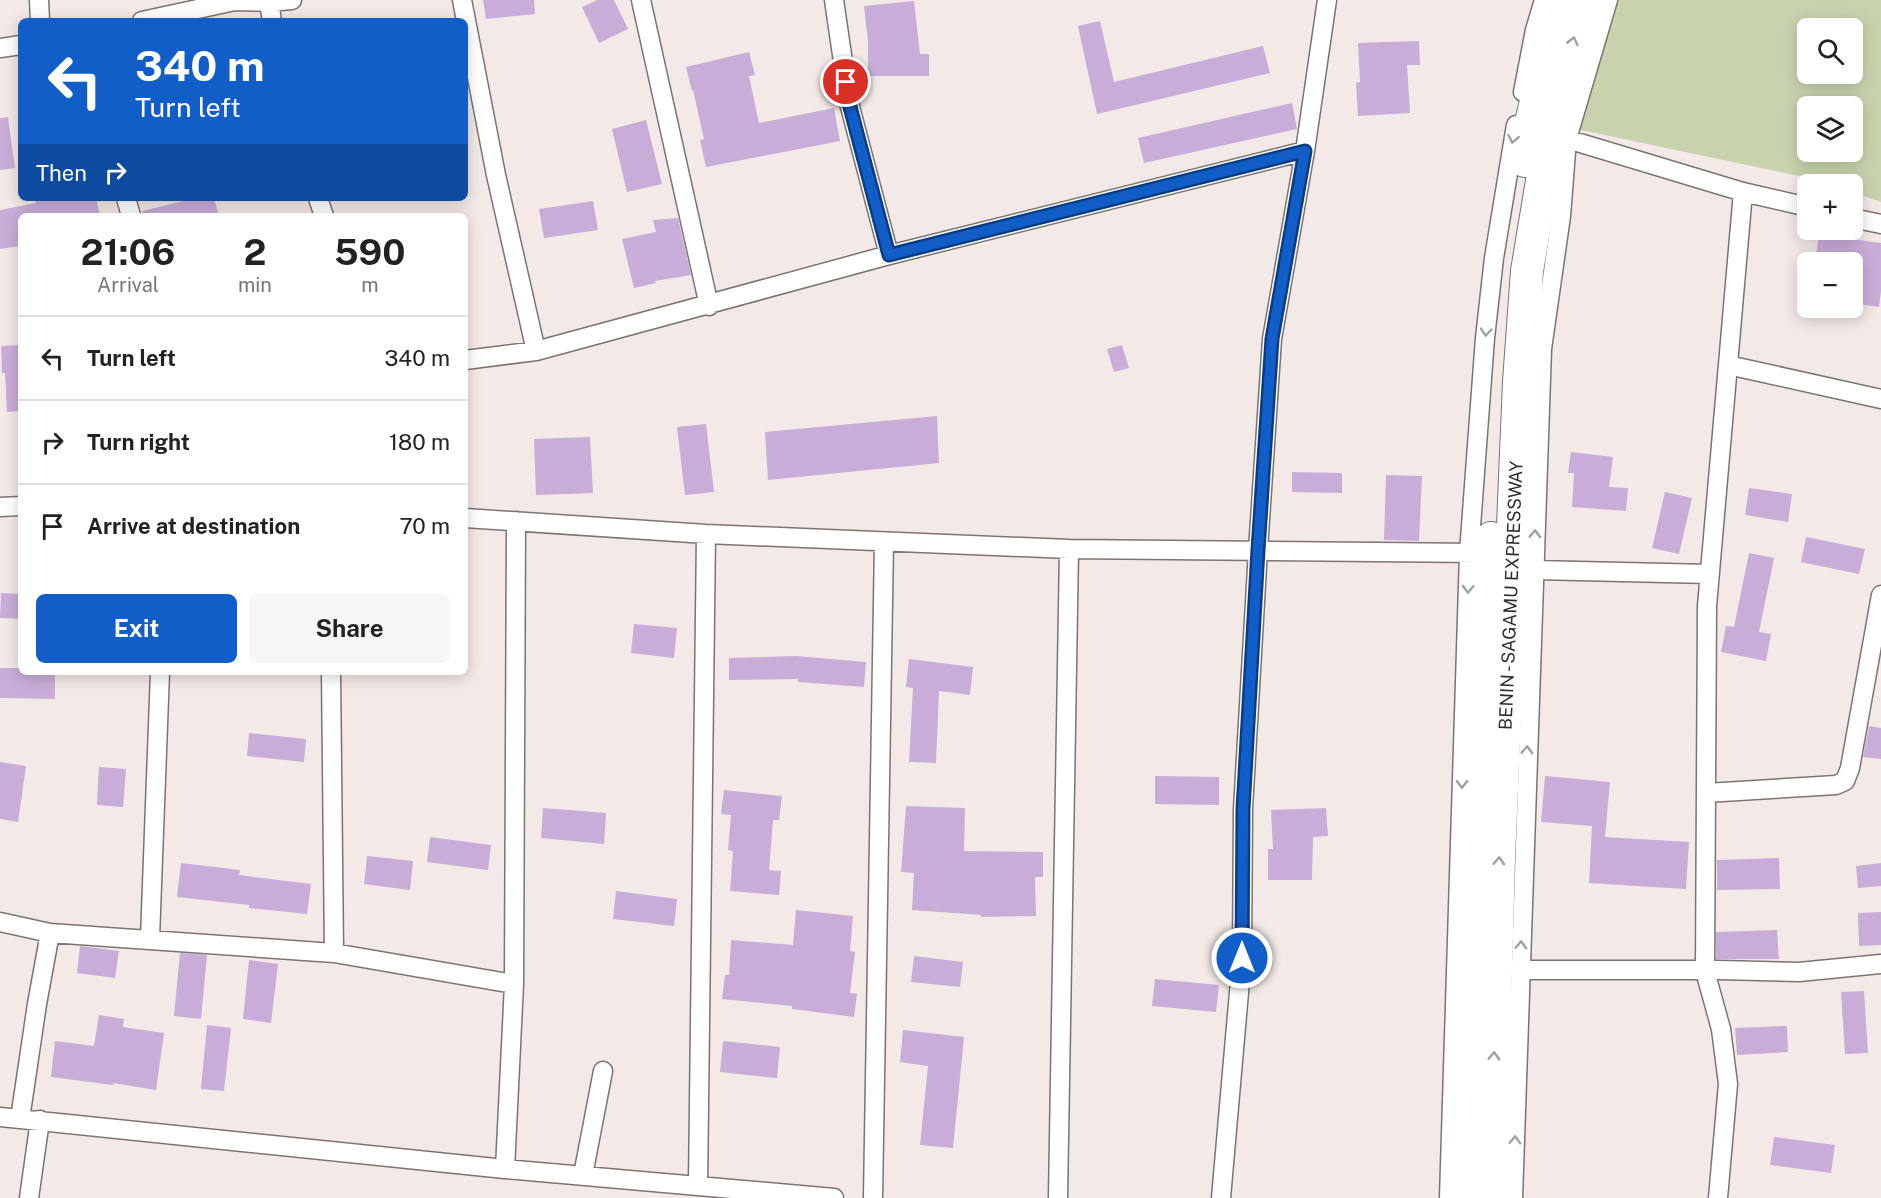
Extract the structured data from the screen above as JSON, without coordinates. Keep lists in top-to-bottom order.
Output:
{
  "streets": {
    "highway": ["BENIN - SAGAMU EXPRESSWAY"]
  },
  "page": {
    "map_buttons": ["+", "−"],
    "turn": ["340 m", "Turn left"],
    "then": "Then",
    "eta": [
      "21:06",
      "Arrival",
      "2",
      "min",
      "590",
      "m"
    ],
    "list": [
      {
        "name": "Turn left",
        "value": "340 m"
      },
      {
        "name": "Turn right",
        "value": "180 m"
      },
      {
        "name": "Arrive at destination",
        "value": "70 m"
      }
    ],
    "buttons": ["Exit", "Share"]
  }
}
